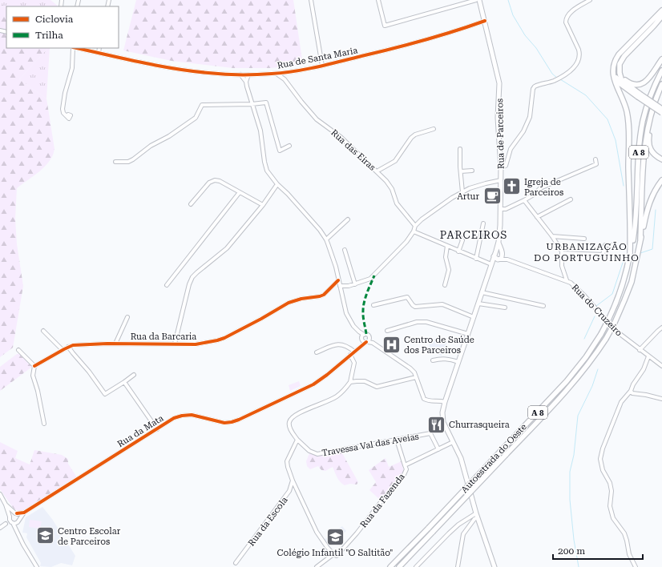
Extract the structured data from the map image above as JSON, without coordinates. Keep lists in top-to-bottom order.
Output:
{
  "streets": {
    "highway": ["A 8", "Autoestrada do Oeste"],
    "main road": ["Rua de Parceiros"],
    "street": [
      "Rua de Santa Maria",
      "Rua das Eiras",
      "Rua do Cruzeiro",
      "Rua da Barcaria",
      "Rua da Mata",
      "Travessa Val das Aveias",
      "Rua da Fazenda",
      "Rua da Escola"
    ]
  },
  "crossings": [
    ["Rua de Santa Maria", "Rua de Parceiros"],
    ["Rua de Santa Maria", "Rua das Eiras"],
    ["Rua de Parceiros", "Rua do Cruzeiro"],
    ["A 8", "Autoestrada do Oeste"],
    ["Travessa Val das Aveias", "Rua da Fazenda"]
  ],
  "districts": ["PARCEIROS", "URBANIZAÇÃO DO PORTUGUINHO"],
  "places": {
    "church": ["Igreja de Parceiros"],
    "cafe": ["Artur"],
    "hospital": ["Centro de Saúde dos Parceiros"],
    "restaurant": ["Churrasqueira"],
    "school or university": ["Centro Escolar de Parceiros", "Colégio Infantil \"O Saltitão\""]
  },
  "legend": ["Ciclovia", "Trilha"],
  "scale_bar": "200 m"
}
